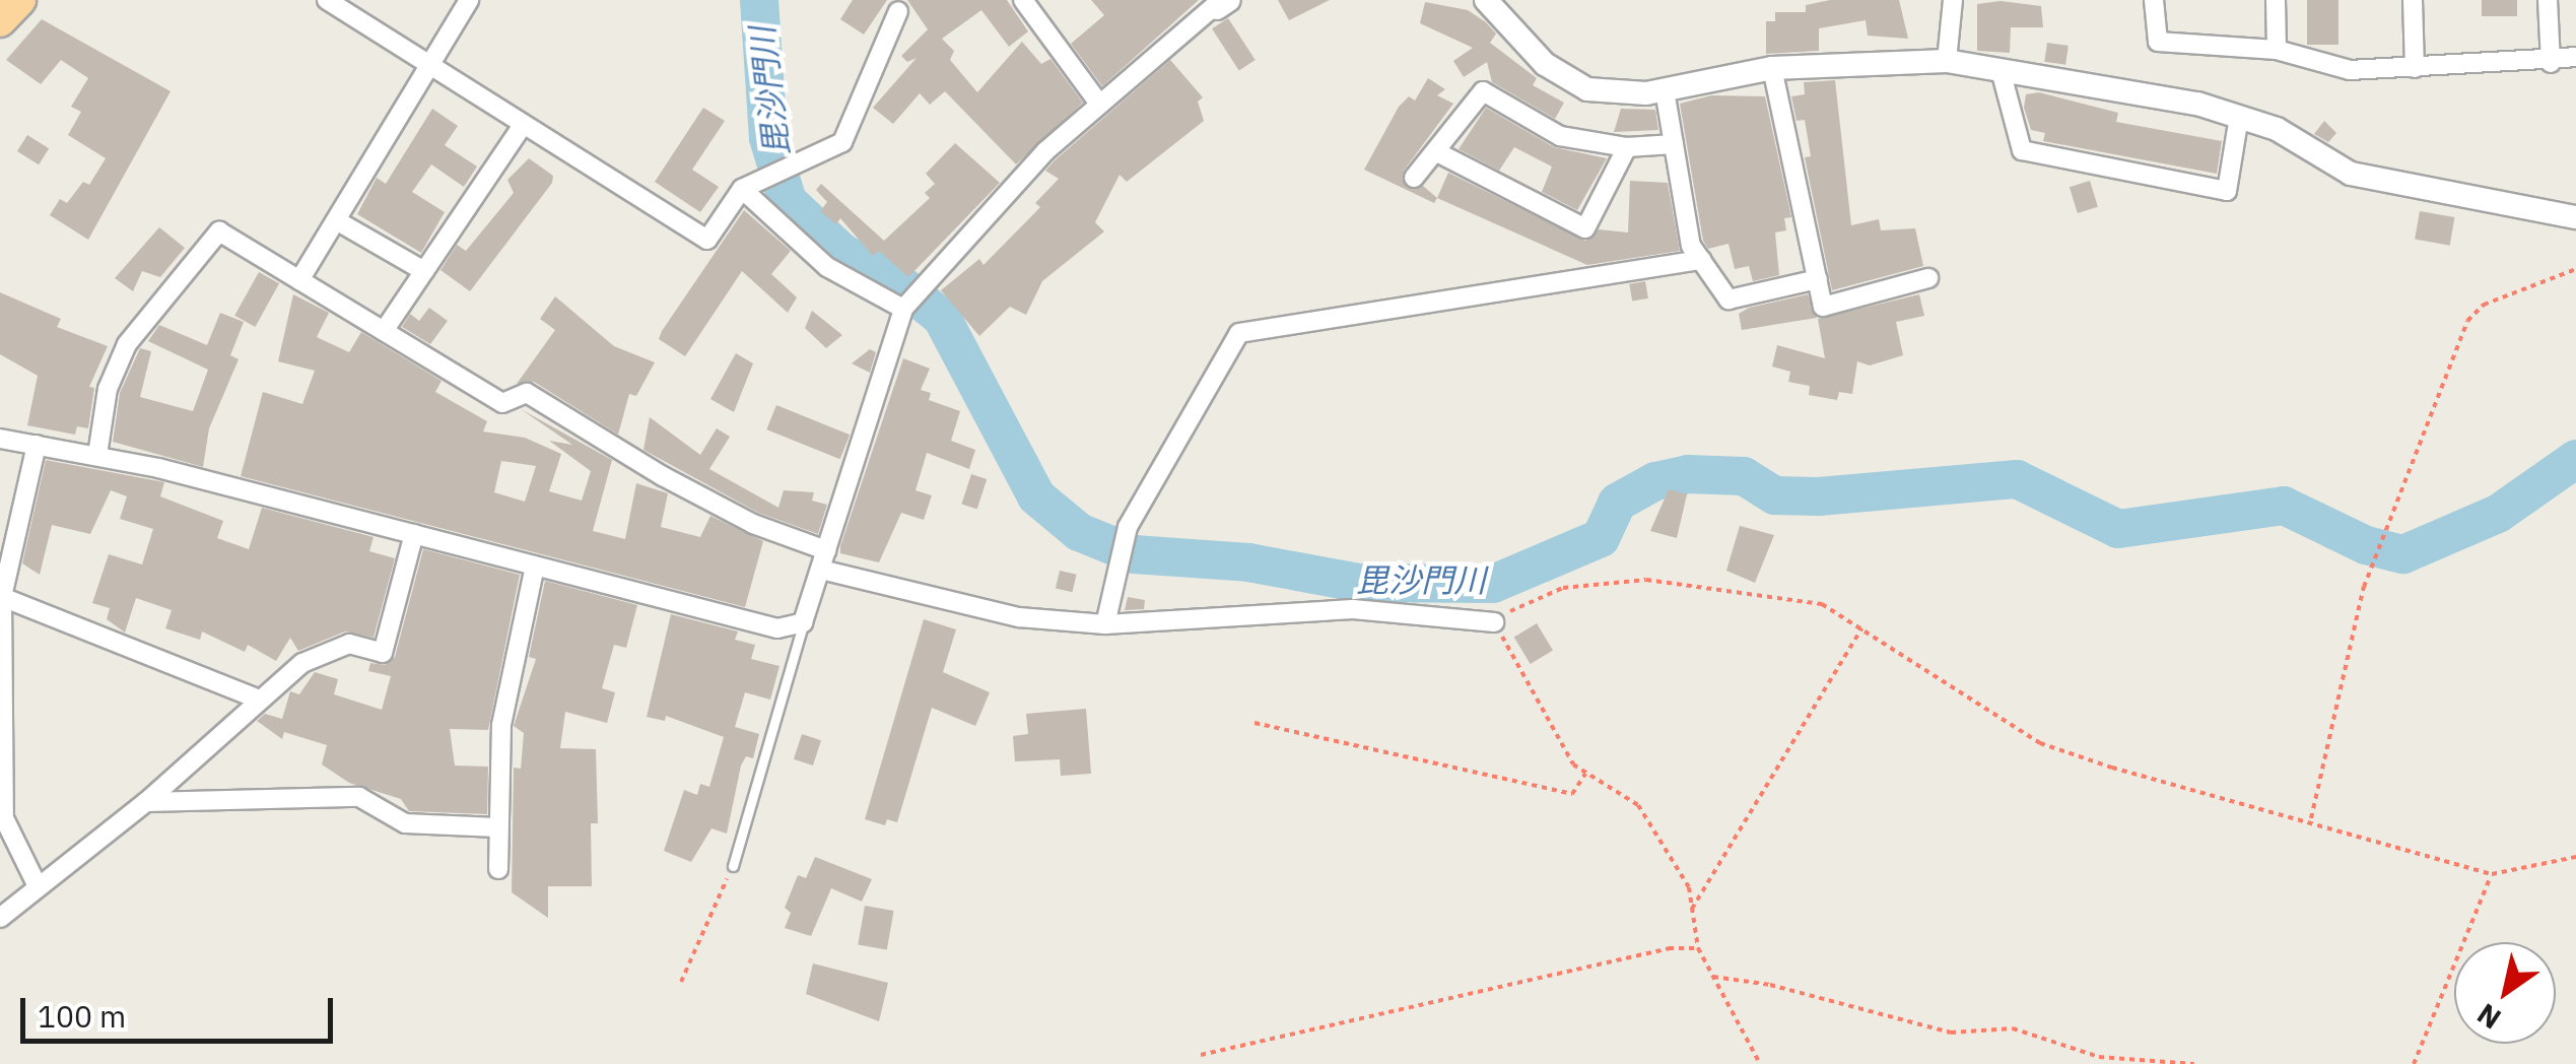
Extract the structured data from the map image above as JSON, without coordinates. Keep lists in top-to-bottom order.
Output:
{
  "water": ["毘沙門川"],
  "scale_bar": "100 m",
  "north": "bottom left"
}
